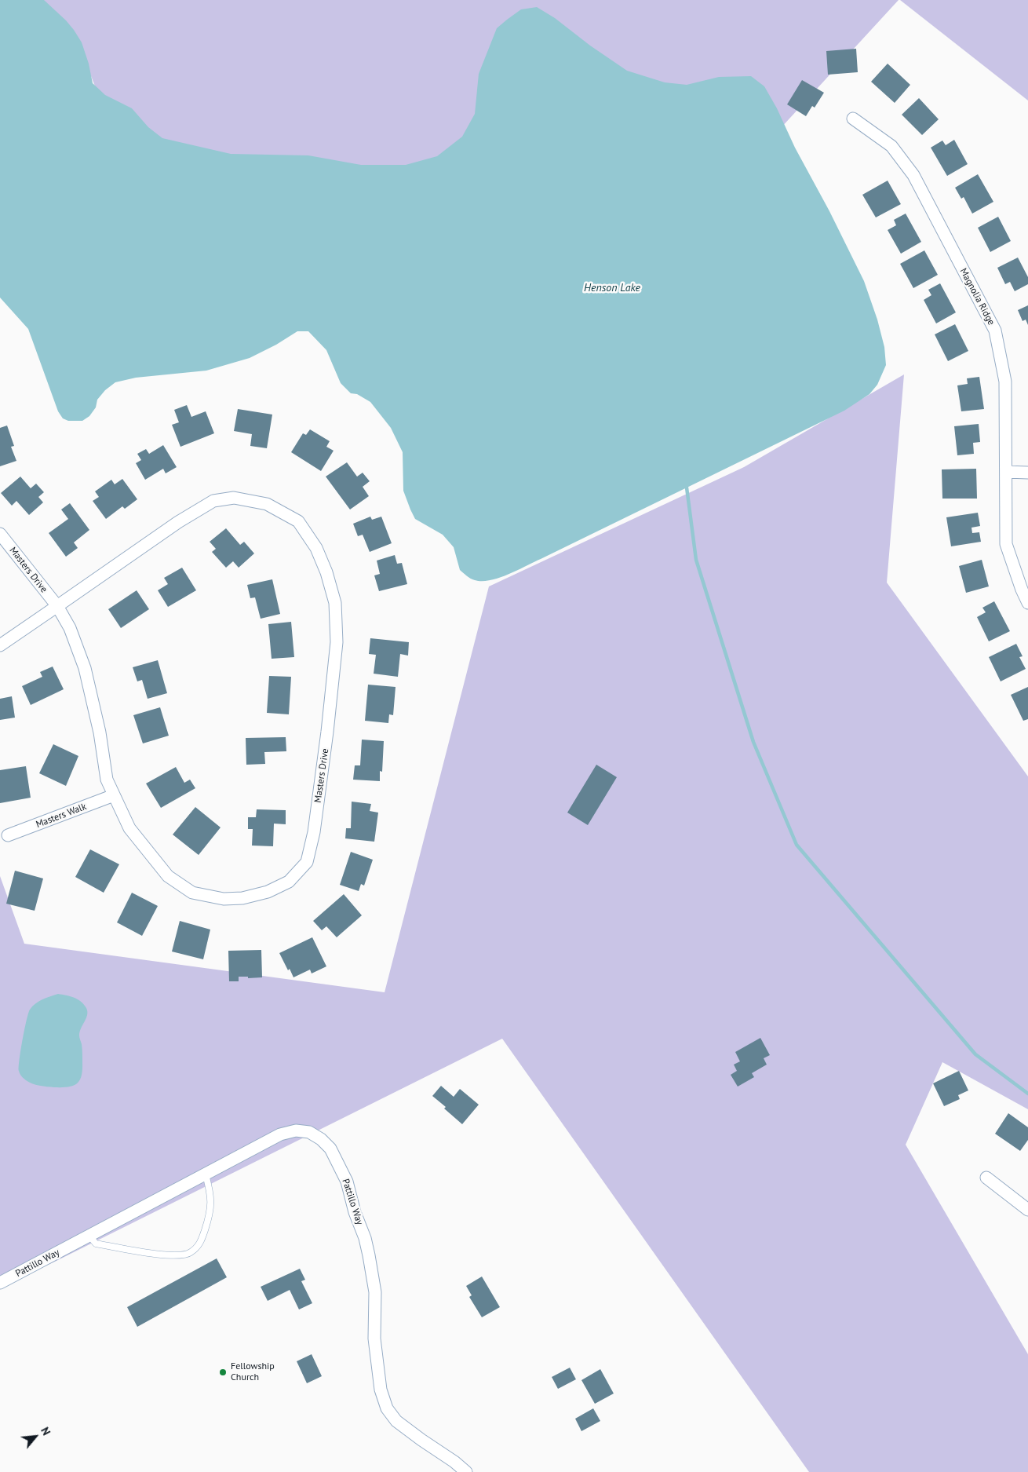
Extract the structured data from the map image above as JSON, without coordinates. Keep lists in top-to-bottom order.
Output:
{
  "streets": {
    "street": [
      "Magnolia Ridge",
      "Masters Drive",
      "Masters Walk",
      "Pattillo Way"
    ]
  },
  "crossings": [
    ["Masters Drive", "Masters Walk"]
  ],
  "water": ["Henson Lake"],
  "places": ["Fellowship Church"],
  "north": "top right"
}
